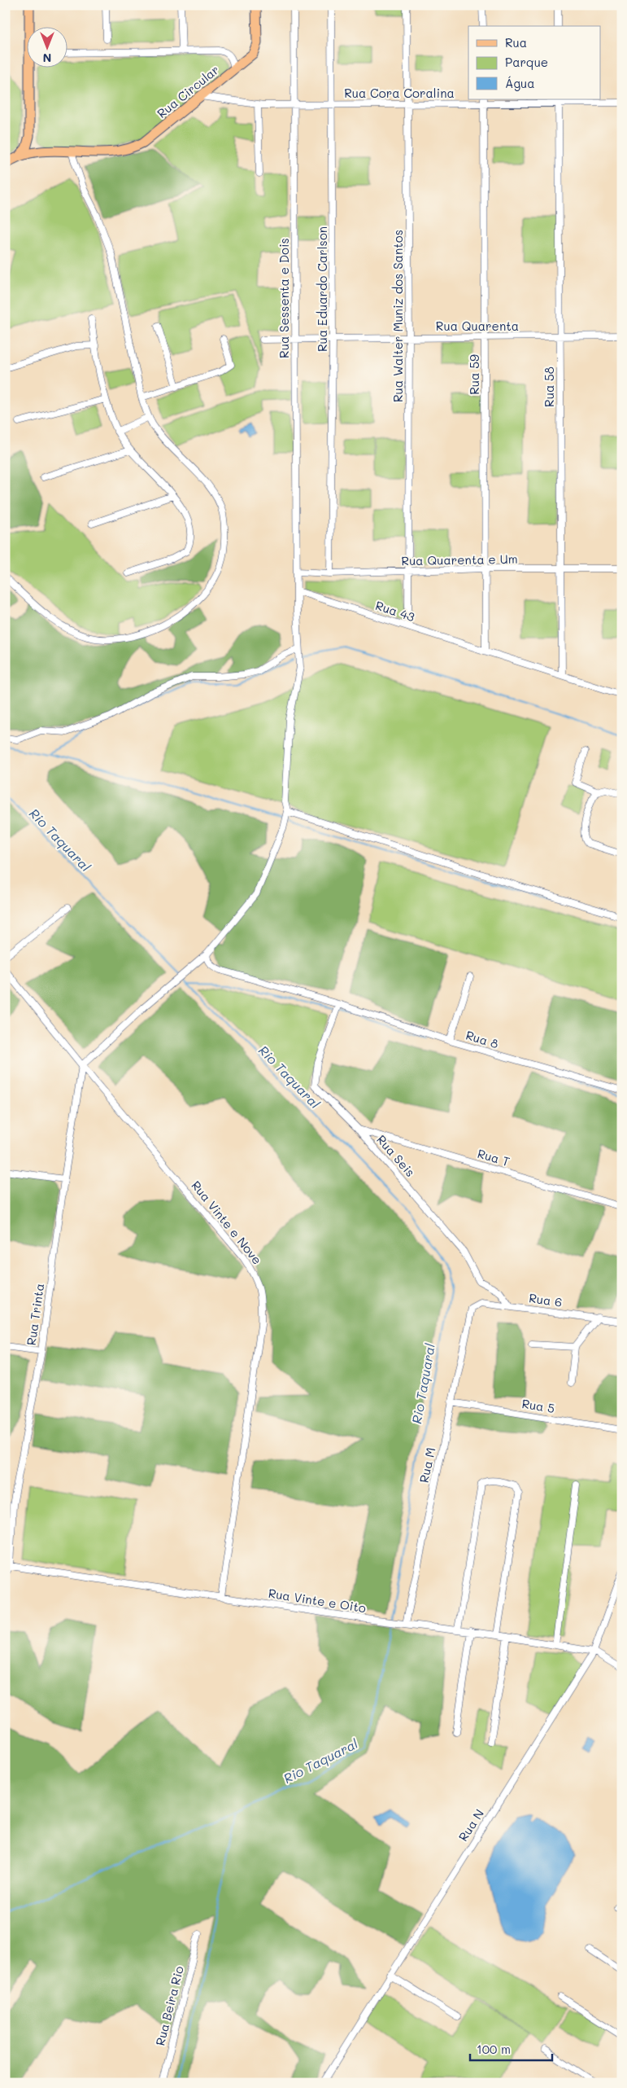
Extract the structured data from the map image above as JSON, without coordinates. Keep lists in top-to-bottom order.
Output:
{
  "streets": {
    "main road": ["Rua Circular"],
    "street": [
      "Rua Cora Coralina",
      "Rua Eduardo Carlson",
      "Rua Sessenta e Dois",
      "Rua Walter Muniz dos Santos",
      "Rua Quarenta",
      "Rua 59",
      "Rua 58",
      "Rua Quarenta e Um",
      "Rua 43",
      "Rua 8",
      "Rua Seis",
      "Rua T",
      "Rua Vinte e Nove",
      "Rua 6",
      "Rua Trinta",
      "Rua 5",
      "Rua M",
      "Rua Vinte e Oito",
      "Rua N",
      "Rua Beira Rio"
    ]
  },
  "crossings": [
    ["Rua Circular", "Rua Cora Coralina"],
    ["Rua Cora Coralina", "Rua Eduardo Carlson"],
    ["Rua Cora Coralina", "Rua Sessenta e Dois"],
    ["Rua Cora Coralina", "Rua Walter Muniz dos Santos"],
    ["Rua Cora Coralina", "Rua 59"],
    ["Rua Cora Coralina", "Rua 58"],
    ["Rua Eduardo Carlson", "Rua Quarenta"],
    ["Rua Eduardo Carlson", "Rua Quarenta e Um"],
    ["Rua Sessenta e Dois", "Rua Quarenta"],
    ["Rua Sessenta e Dois", "Rua Quarenta e Um"],
    ["Rua Sessenta e Dois", "Rua 43"],
    ["Rua Sessenta e Dois", "Rua 8"],
    ["Rua Sessenta e Dois", "Rua Vinte e Nove"],
    ["Rua Sessenta e Dois", "Rua Trinta"],
    ["Rua Walter Muniz dos Santos", "Rua Quarenta"],
    ["Rua Walter Muniz dos Santos", "Rua Quarenta e Um"],
    ["Rua Walter Muniz dos Santos", "Rua 43"],
    ["Rua Quarenta", "Rua 59"],
    ["Rua Quarenta", "Rua 58"],
    ["Rua 59", "Rua Quarenta e Um"],
    ["Rua 59", "Rua 43"],
    ["Rua 58", "Rua Quarenta e Um"],
    ["Rua 58", "Rua 43"],
    ["Rua 8", "Rua Seis"],
    ["Rua Seis", "Rua T"],
    ["Rua Seis", "Rua 6"],
    ["Rua Vinte e Nove", "Rua Trinta"],
    ["Rua Vinte e Nove", "Rua Vinte e Oito"],
    ["Rua 6", "Rua M"],
    ["Rua Trinta", "Rua Vinte e Oito"],
    ["Rua 5", "Rua M"],
    ["Rua M", "Rua Vinte e Oito"],
    ["Rua Vinte e Oito", "Rua N"]
  ],
  "water": ["Rio Taquaral"],
  "legend": ["Rua", "Parque", "Água"],
  "scale_bar": "100 m",
  "north": "bottom"
}
